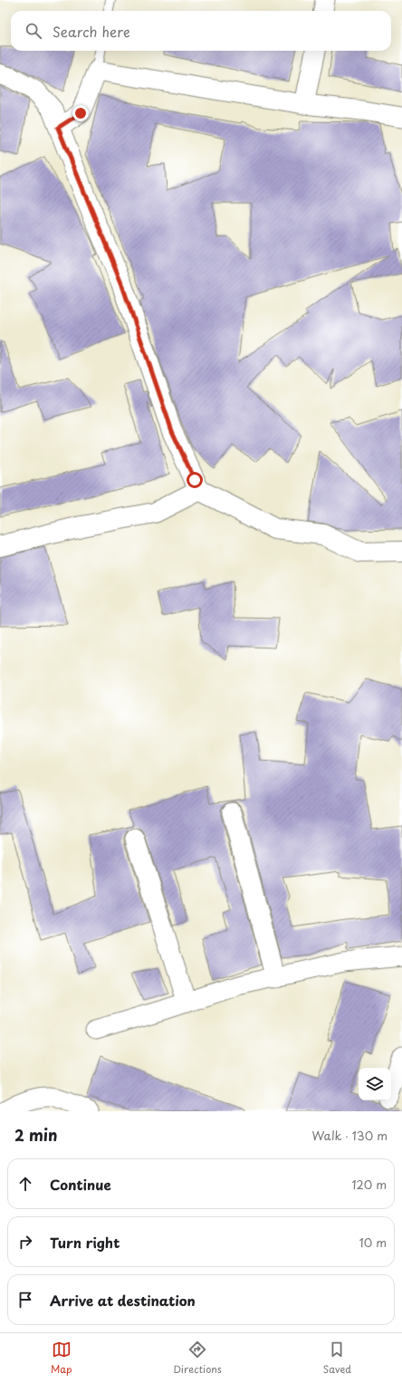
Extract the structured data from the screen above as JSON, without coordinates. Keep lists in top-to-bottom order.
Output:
{
  "page": {
    "search": "Search here",
    "heading": ["2 min", "Walk · 130 m"],
    "list": [
      ["Continue", "120 m"],
      ["Turn right", "10 m"],
      "Arrive at destination"
    ],
    "nav": ["Map", "Directions", "Saved"]
  }
}
